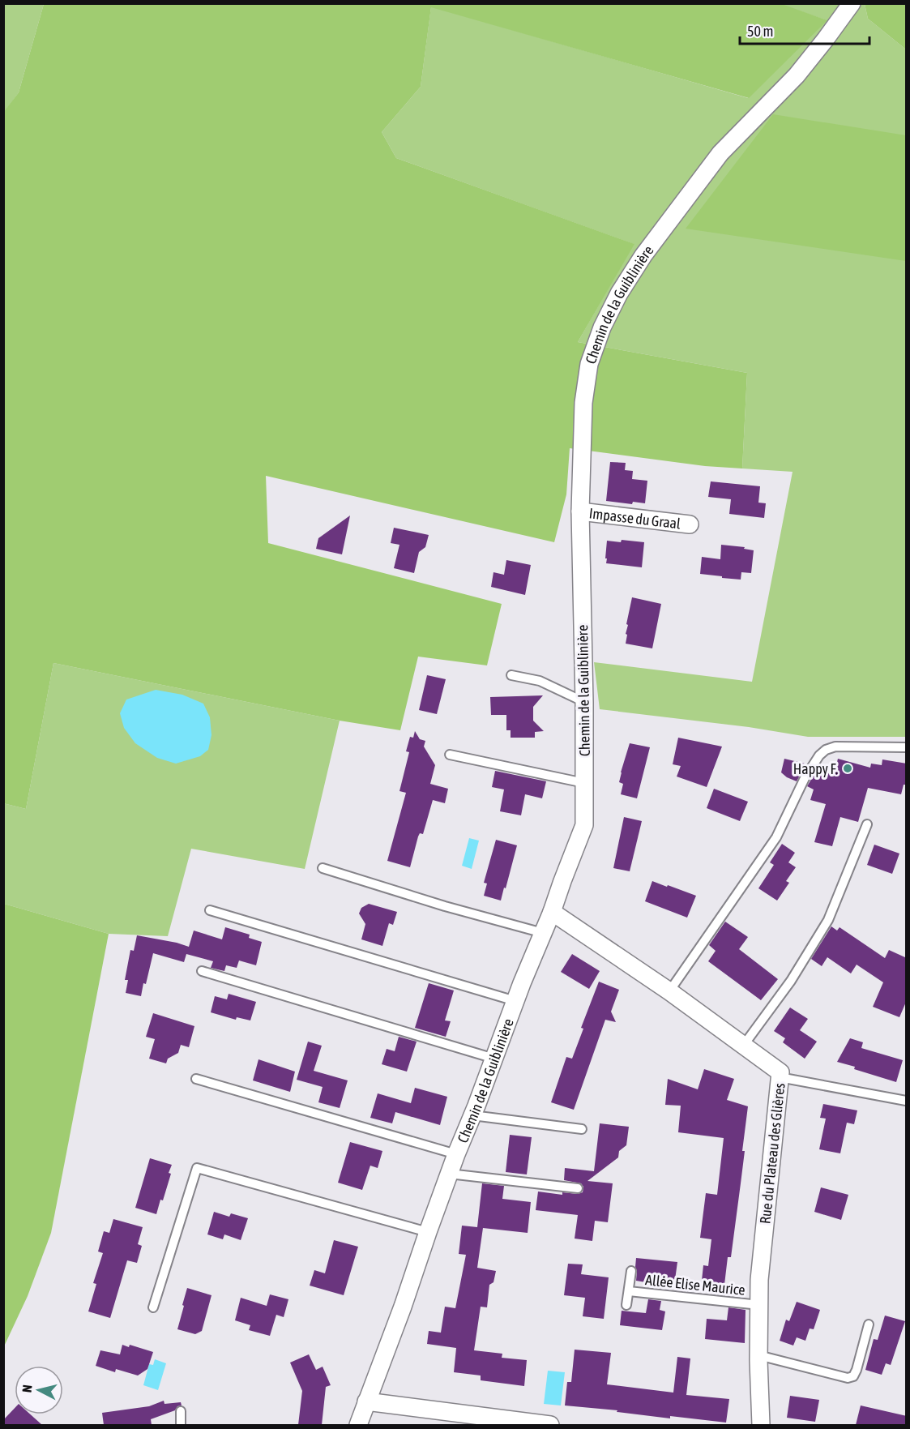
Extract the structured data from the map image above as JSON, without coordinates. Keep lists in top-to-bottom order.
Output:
{
  "streets": {
    "street": ["Chemin de la Guiblinière", "Impasse du Graal", "Rue du Plateau des Glières"],
    "lane": ["Allée Elise Maurice"]
  },
  "crossings": [
    ["Chemin de la Guiblinière", "Impasse du Graal"],
    ["Chemin de la Guiblinière", "Rue du Plateau des Glières"],
    ["Rue du Plateau des Glières", "Allée Elise Maurice"]
  ],
  "places": ["Happy F."],
  "scale_bar": "50 m",
  "north": "left"
}
